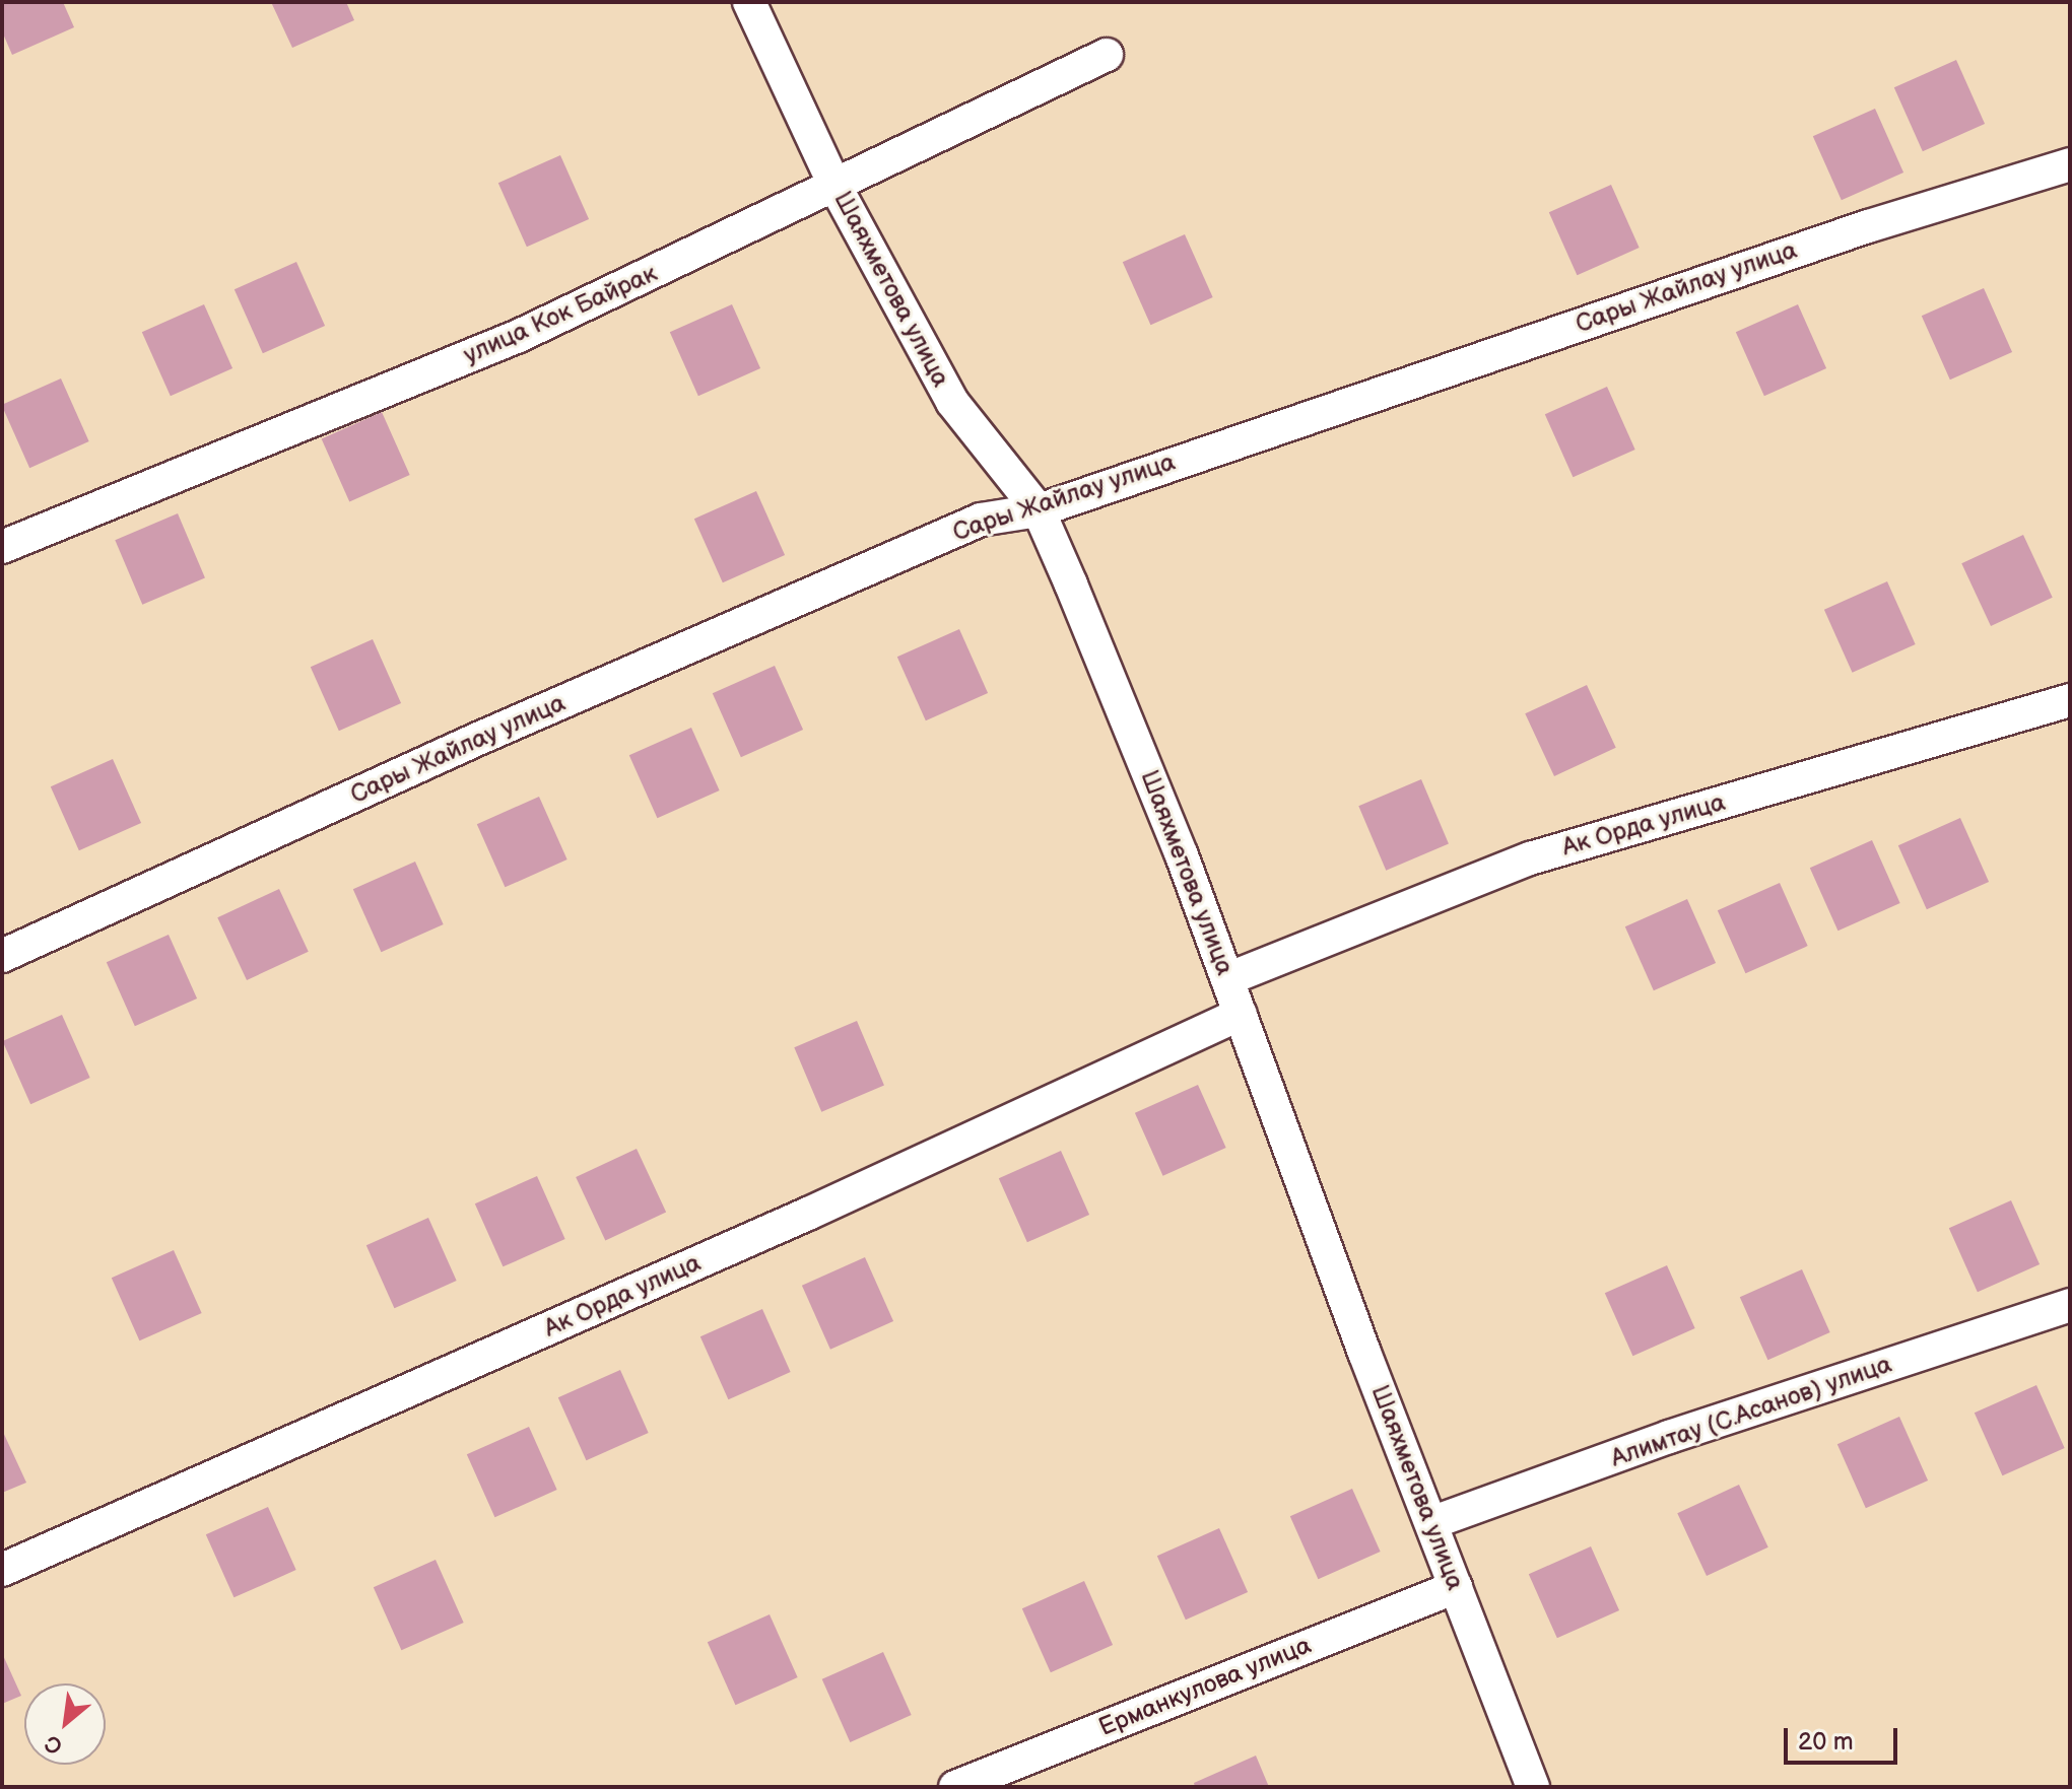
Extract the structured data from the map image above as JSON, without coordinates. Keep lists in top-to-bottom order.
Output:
{
  "streets": {
    "street": [
      "Сары Жайлау улица",
      "Шаяхметова улица",
      "улица Кок Байрак",
      "Ак Орда улица",
      "Алимтау (С.Асанов) улица",
      "Ерманкулова улица"
    ]
  },
  "crossings": [
    ["Сары Жайлау улица", "Шаяхметова улица"],
    ["Шаяхметова улица", "улица Кок Байрак"],
    ["Шаяхметова улица", "Ак Орда улица"],
    ["Шаяхметова улица", "Алимтау (С.Асанов) улица"],
    ["Шаяхметова улица", "Ерманкулова улица"]
  ],
  "scale_bar": "20 m",
  "north": "bottom left"
}
